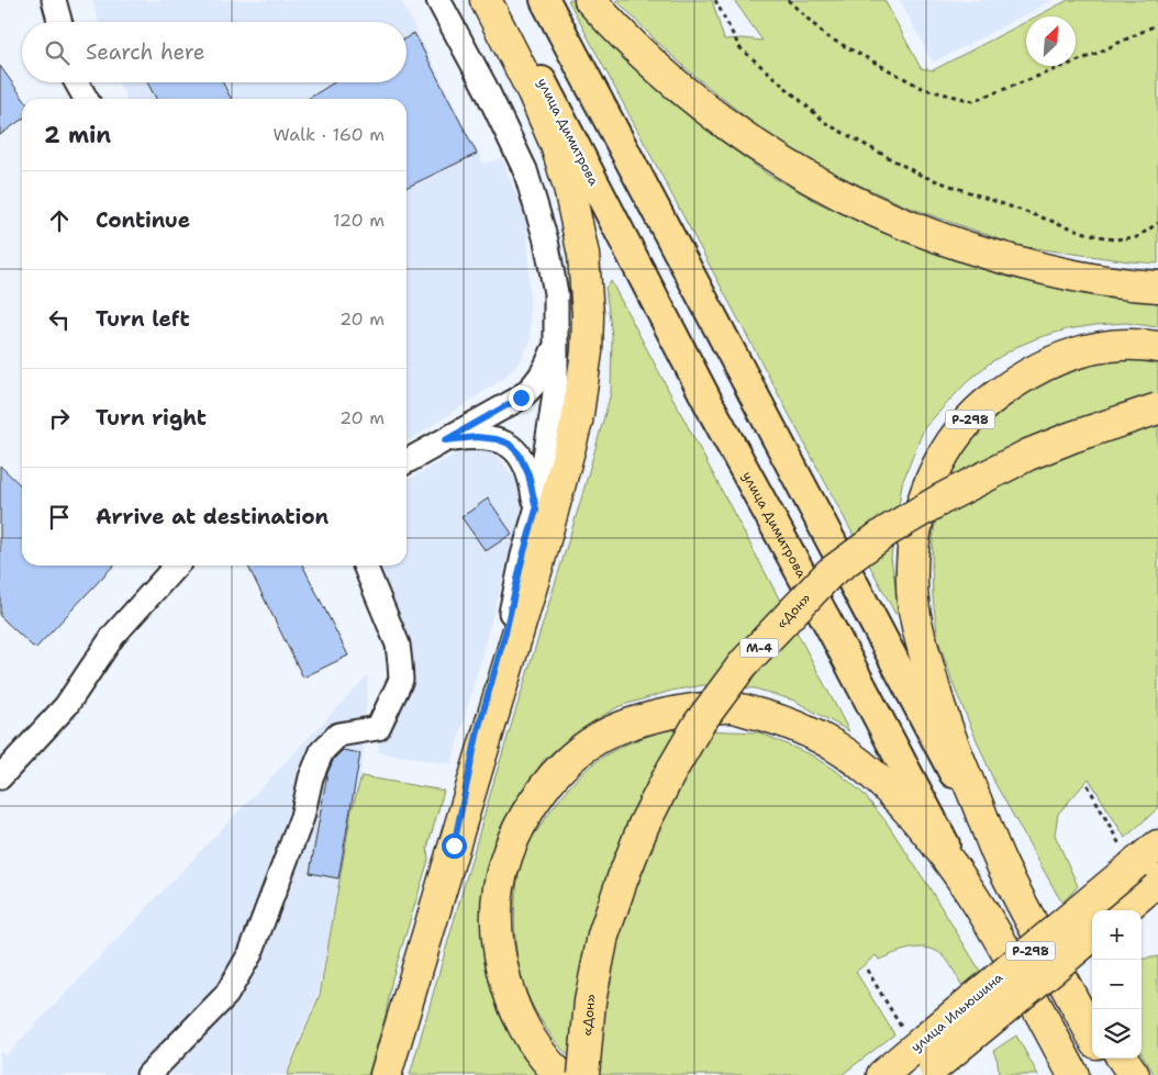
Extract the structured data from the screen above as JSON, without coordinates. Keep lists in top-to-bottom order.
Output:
{
  "streets": {
    "highway": [
      "улица Димитрова",
      "Р-298",
      "«Дон»",
      "М-4",
      "улица Ильюшина"
    ]
  },
  "north": "top right",
  "page": {
    "search": "Search here",
    "heading": ["2 min", "Walk · 160 m"],
    "list": [
      ["Continue", "120 m"],
      ["Turn left", "20 m"],
      ["Turn right", "20 m"],
      "Arrive at destination"
    ],
    "map_buttons": ["+", "−"]
  }
}
